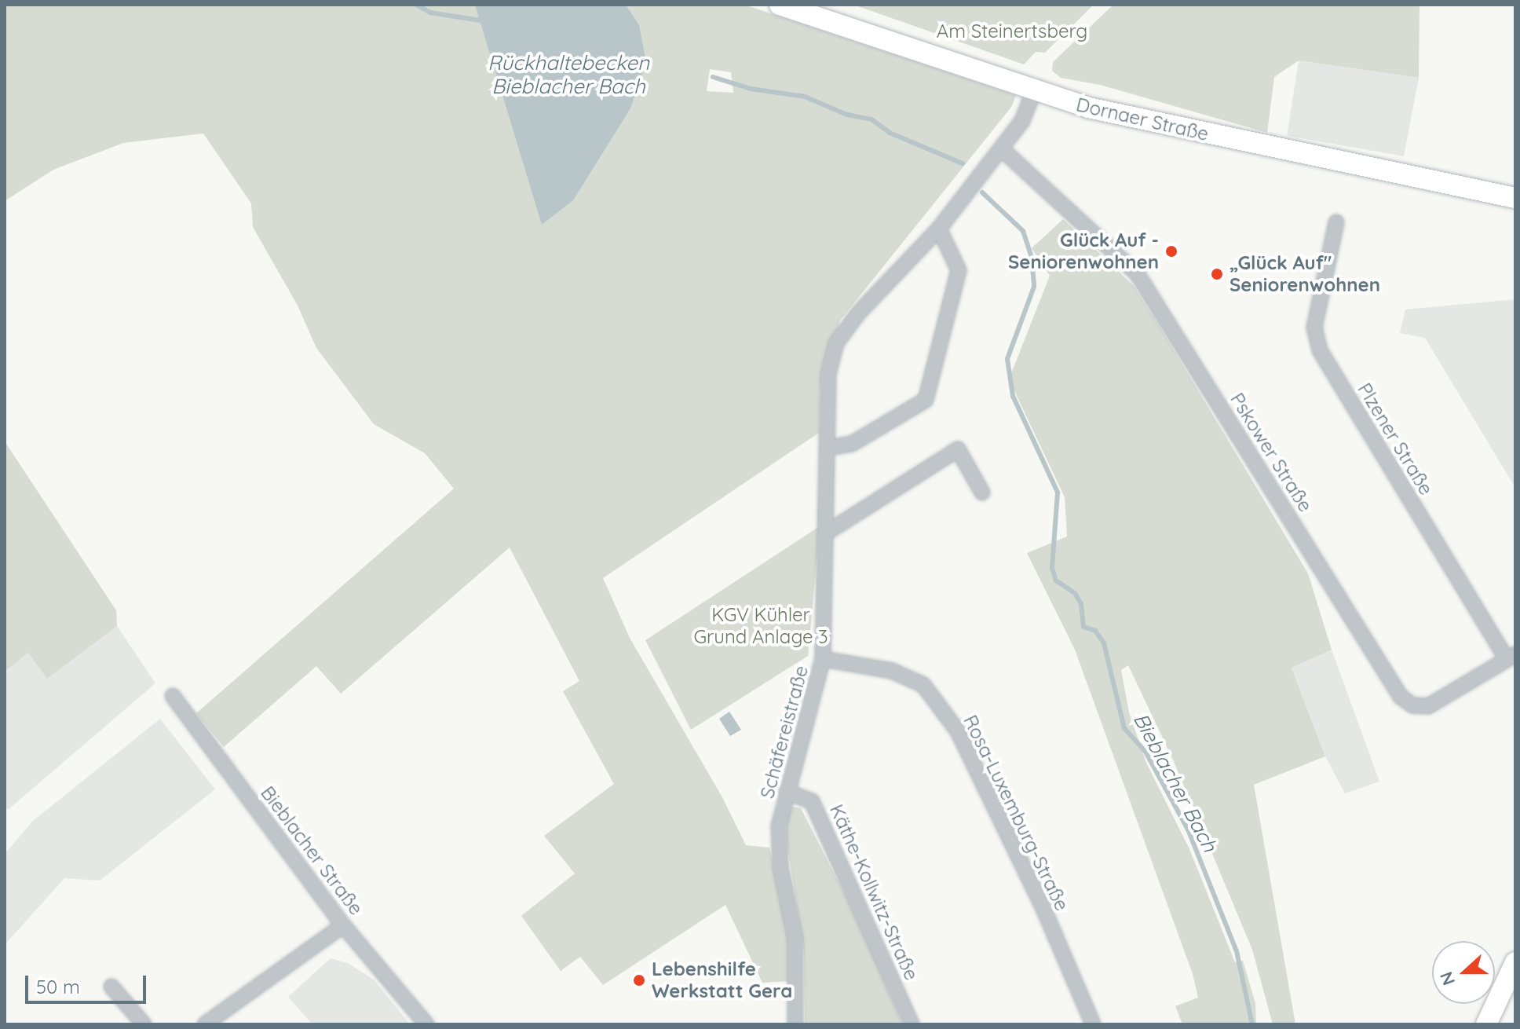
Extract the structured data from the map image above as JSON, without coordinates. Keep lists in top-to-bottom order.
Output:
{
  "streets": {
    "main road": ["Dornaer Straße"],
    "street": [
      "Plzener Straße",
      "Pskower Straße",
      "Schäfereistraße",
      "Rosa-Luxemburg-Straße",
      "Bieblacher Straße",
      "Käthe-Kollwitz-Straße"
    ]
  },
  "crossings": [
    ["Dornaer Straße", "Schäfereistraße"],
    ["Plzener Straße", "Pskower Straße"],
    ["Pskower Straße", "Schäfereistraße"],
    ["Schäfereistraße", "Rosa-Luxemburg-Straße"],
    ["Schäfereistraße", "Käthe-Kollwitz-Straße"]
  ],
  "water": ["Rückhaltebecken Bieblacher Bach", "Bieblacher Bach"],
  "parks": ["Am Steinertsberg", "KGV Kühler Grund Anlage 3"],
  "places": ["Glück Auf - Seniorenwohnen", "„Glück Auf\" Seniorenwohnen", "Lebenshilfe Werkstatt Gera"],
  "scale_bar": "50 m",
  "north": "left"
}
